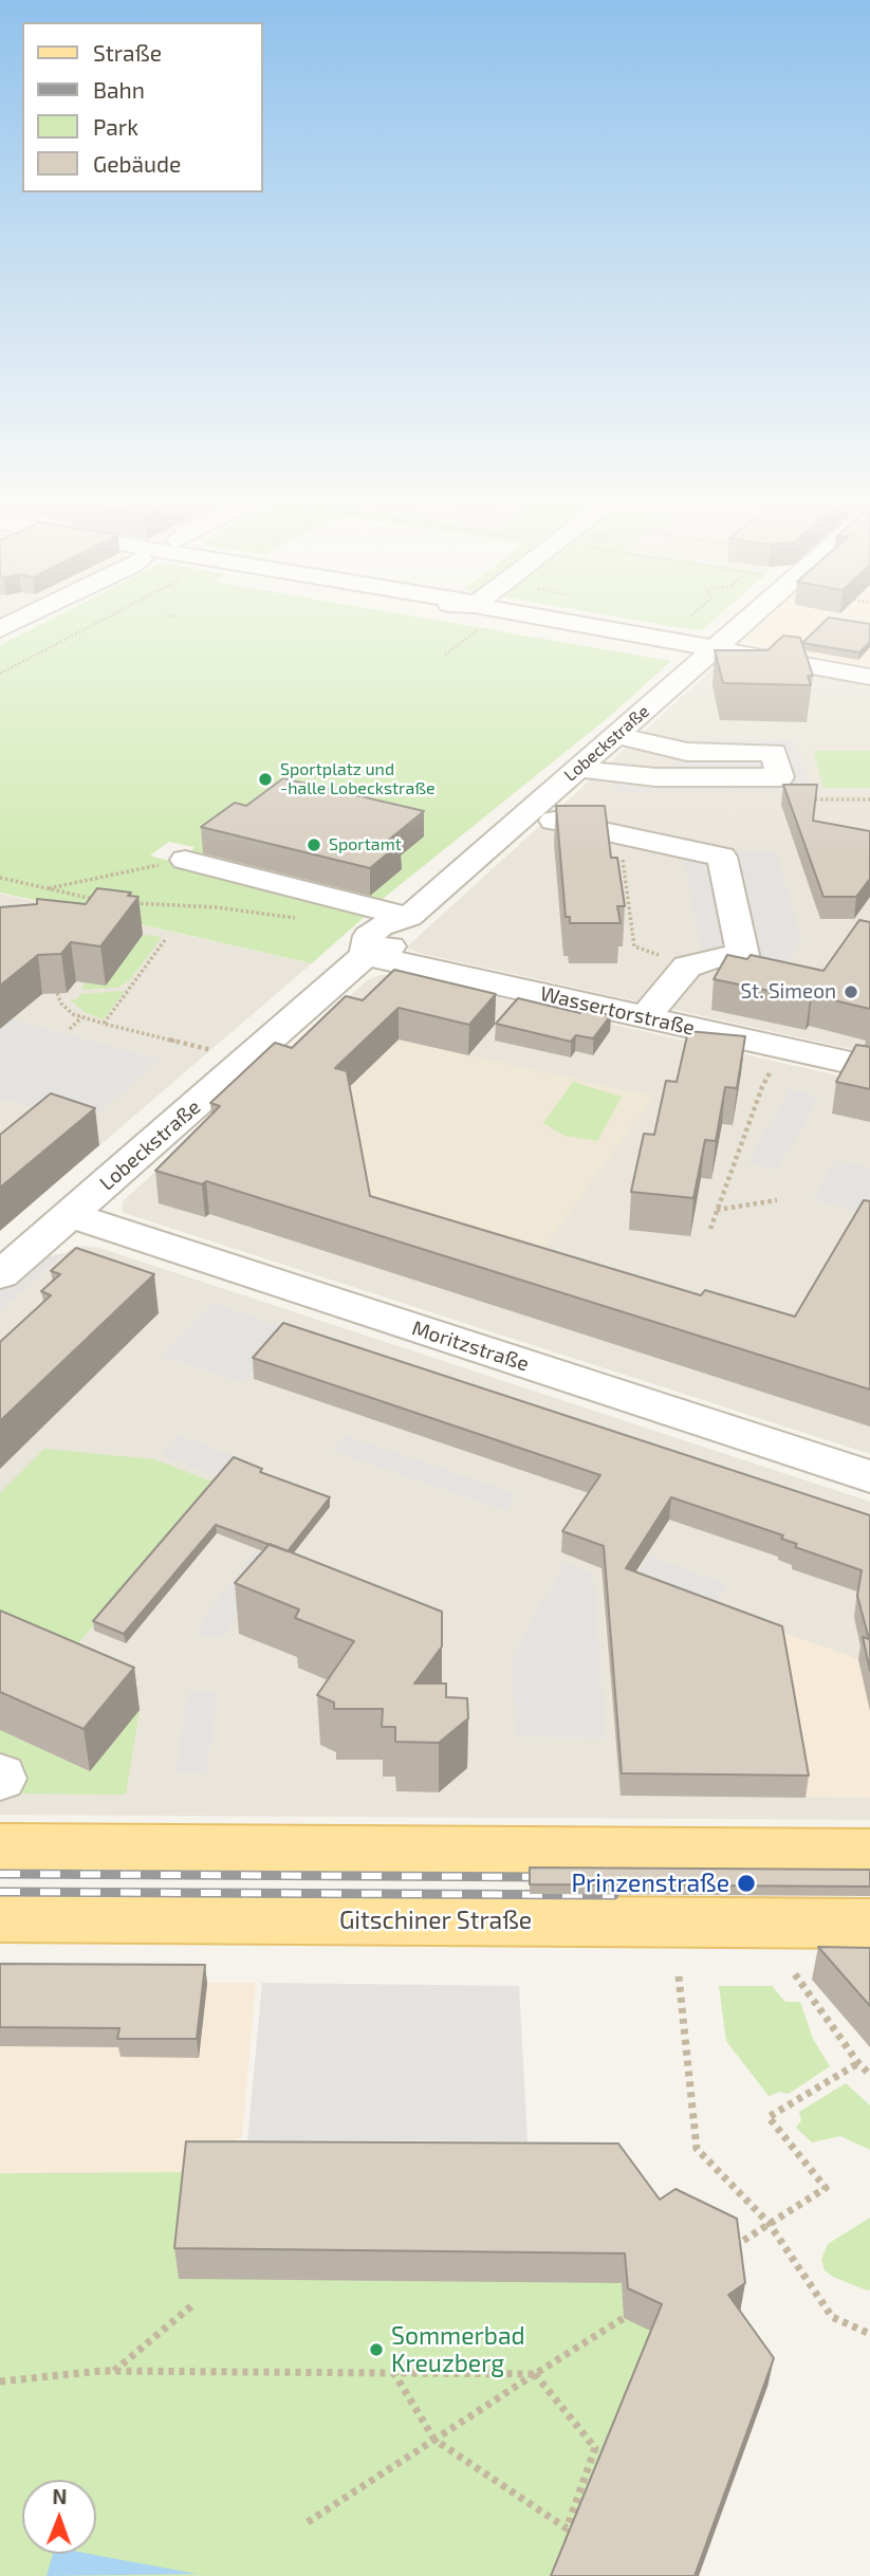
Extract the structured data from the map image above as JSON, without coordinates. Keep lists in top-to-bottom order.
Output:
{
  "streets": {
    "main road": ["Gitschiner Straße"],
    "street": ["Lobeckstraße", "Wassertorstraße", "Moritzstraße"]
  },
  "crossings": [
    ["Lobeckstraße", "Wassertorstraße"],
    ["Lobeckstraße", "Moritzstraße"]
  ],
  "places": [
    "Sportplatz und -halle Lobeckstraße",
    "Sportamt",
    "St. Simeon",
    "Prinzenstraße",
    "Sommerbad Kreuzberg"
  ],
  "legend": [
    "Straße",
    "Bahn",
    "Park",
    "Gebäude"
  ],
  "north": "top"
}
